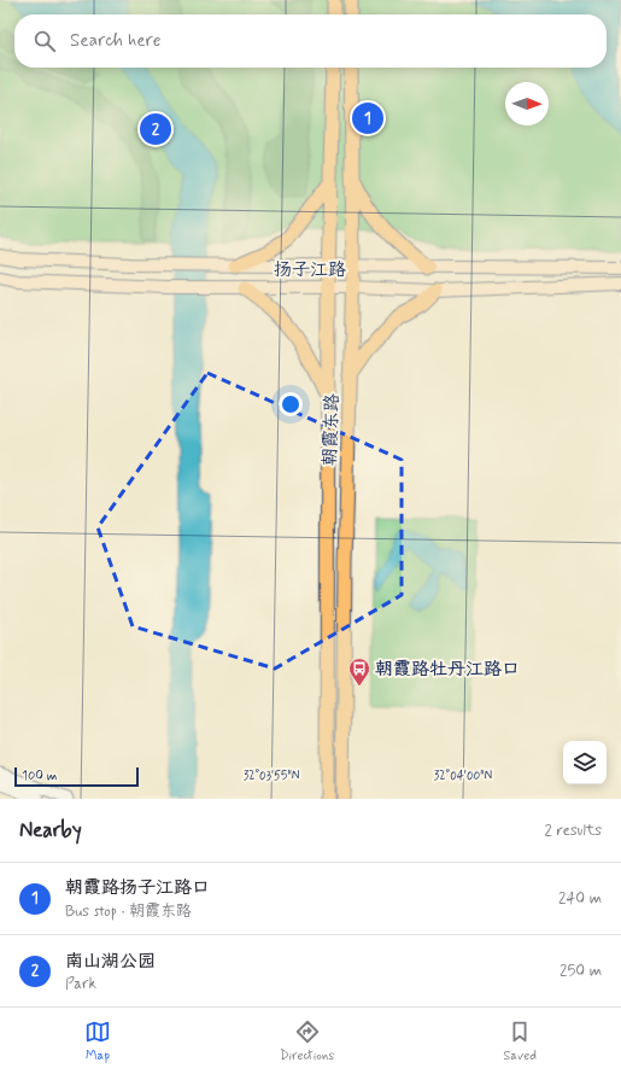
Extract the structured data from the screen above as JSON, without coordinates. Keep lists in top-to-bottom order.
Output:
{
  "streets": {
    "main road": ["扬子江路", "朝霞东路"]
  },
  "crossings": [
    ["扬子江路", "朝霞东路"]
  ],
  "places": {
    "bus stop": ["朝霞路牡丹江路口"]
  },
  "scale_bar": "100 m",
  "north": "right",
  "page": {
    "search": "Search here",
    "pins": ["1", "2"],
    "scale": "100 m",
    "heading": ["Nearby", "2 results"],
    "list": [
      {
        "mark": "1",
        "name": "朝霞路扬子江路口",
        "note": "Bus stop · 朝霞东路",
        "value": "240 m"
      },
      {
        "mark": "2",
        "name": "南山湖公园",
        "note": "Park",
        "value": "250 m"
      }
    ],
    "nav": ["Map", "Directions", "Saved"]
  },
  "coordinates": ["32°03'55\"N", "32°04'00\"N"]
}
